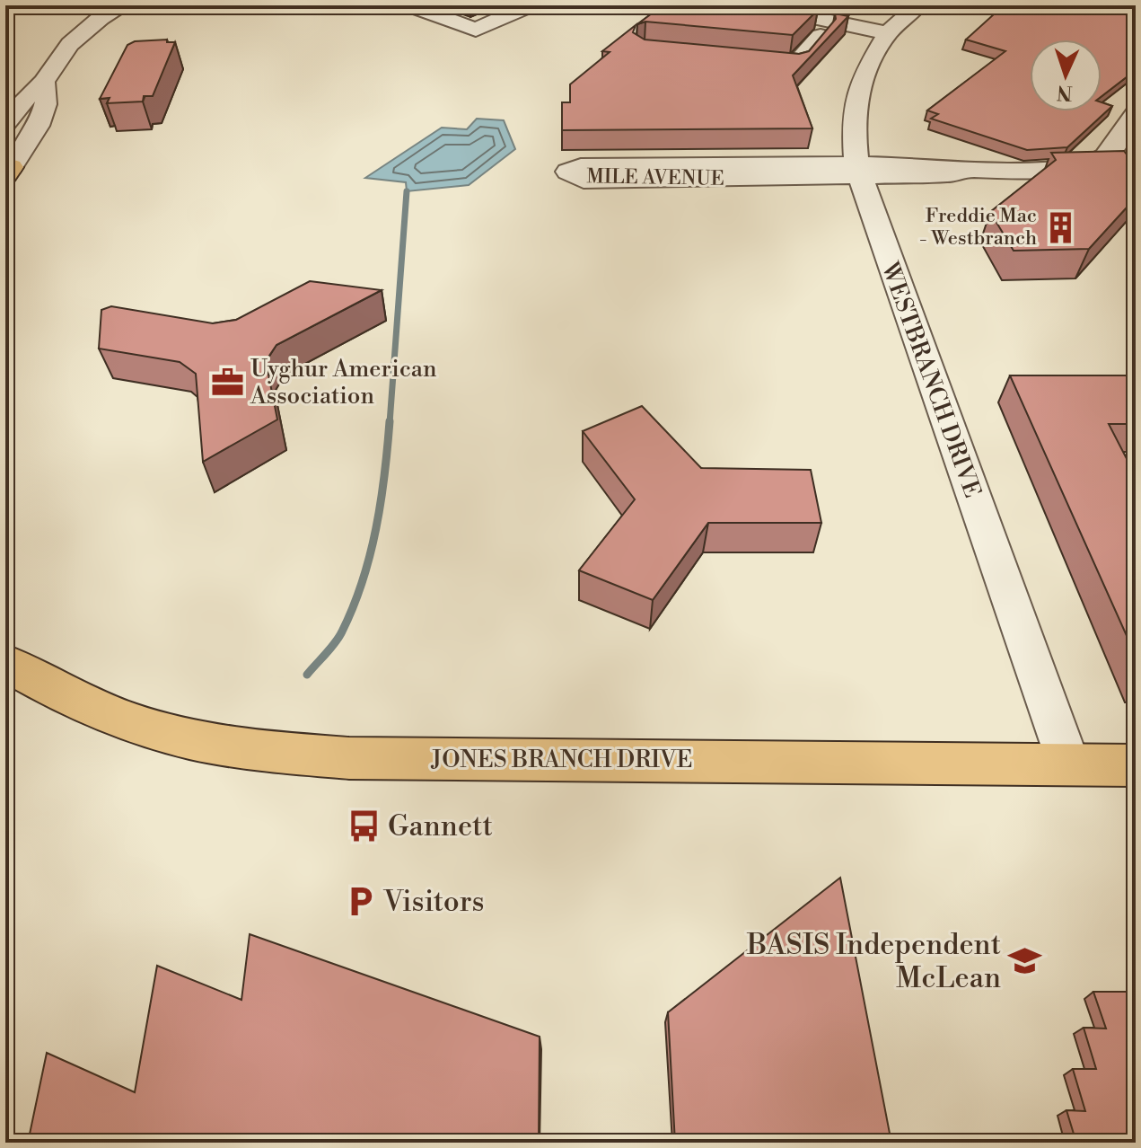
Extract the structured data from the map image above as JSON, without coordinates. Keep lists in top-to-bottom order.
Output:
{
  "streets": {
    "main road": ["JONES BRANCH DRIVE"],
    "street": ["MILE AVENUE", "WESTBRANCH DRIVE"]
  },
  "crossings": [
    ["MILE AVENUE", "WESTBRANCH DRIVE"],
    ["WESTBRANCH DRIVE", "JONES BRANCH DRIVE"]
  ],
  "places": {
    "building": ["Freddie Mac - Westbranch"],
    "office": ["Uyghur American Association"],
    "bus stop": ["Gannett"],
    "parking": ["Visitors"],
    "school or university": ["BASIS Independent McLean"]
  },
  "north": "bottom"
}
